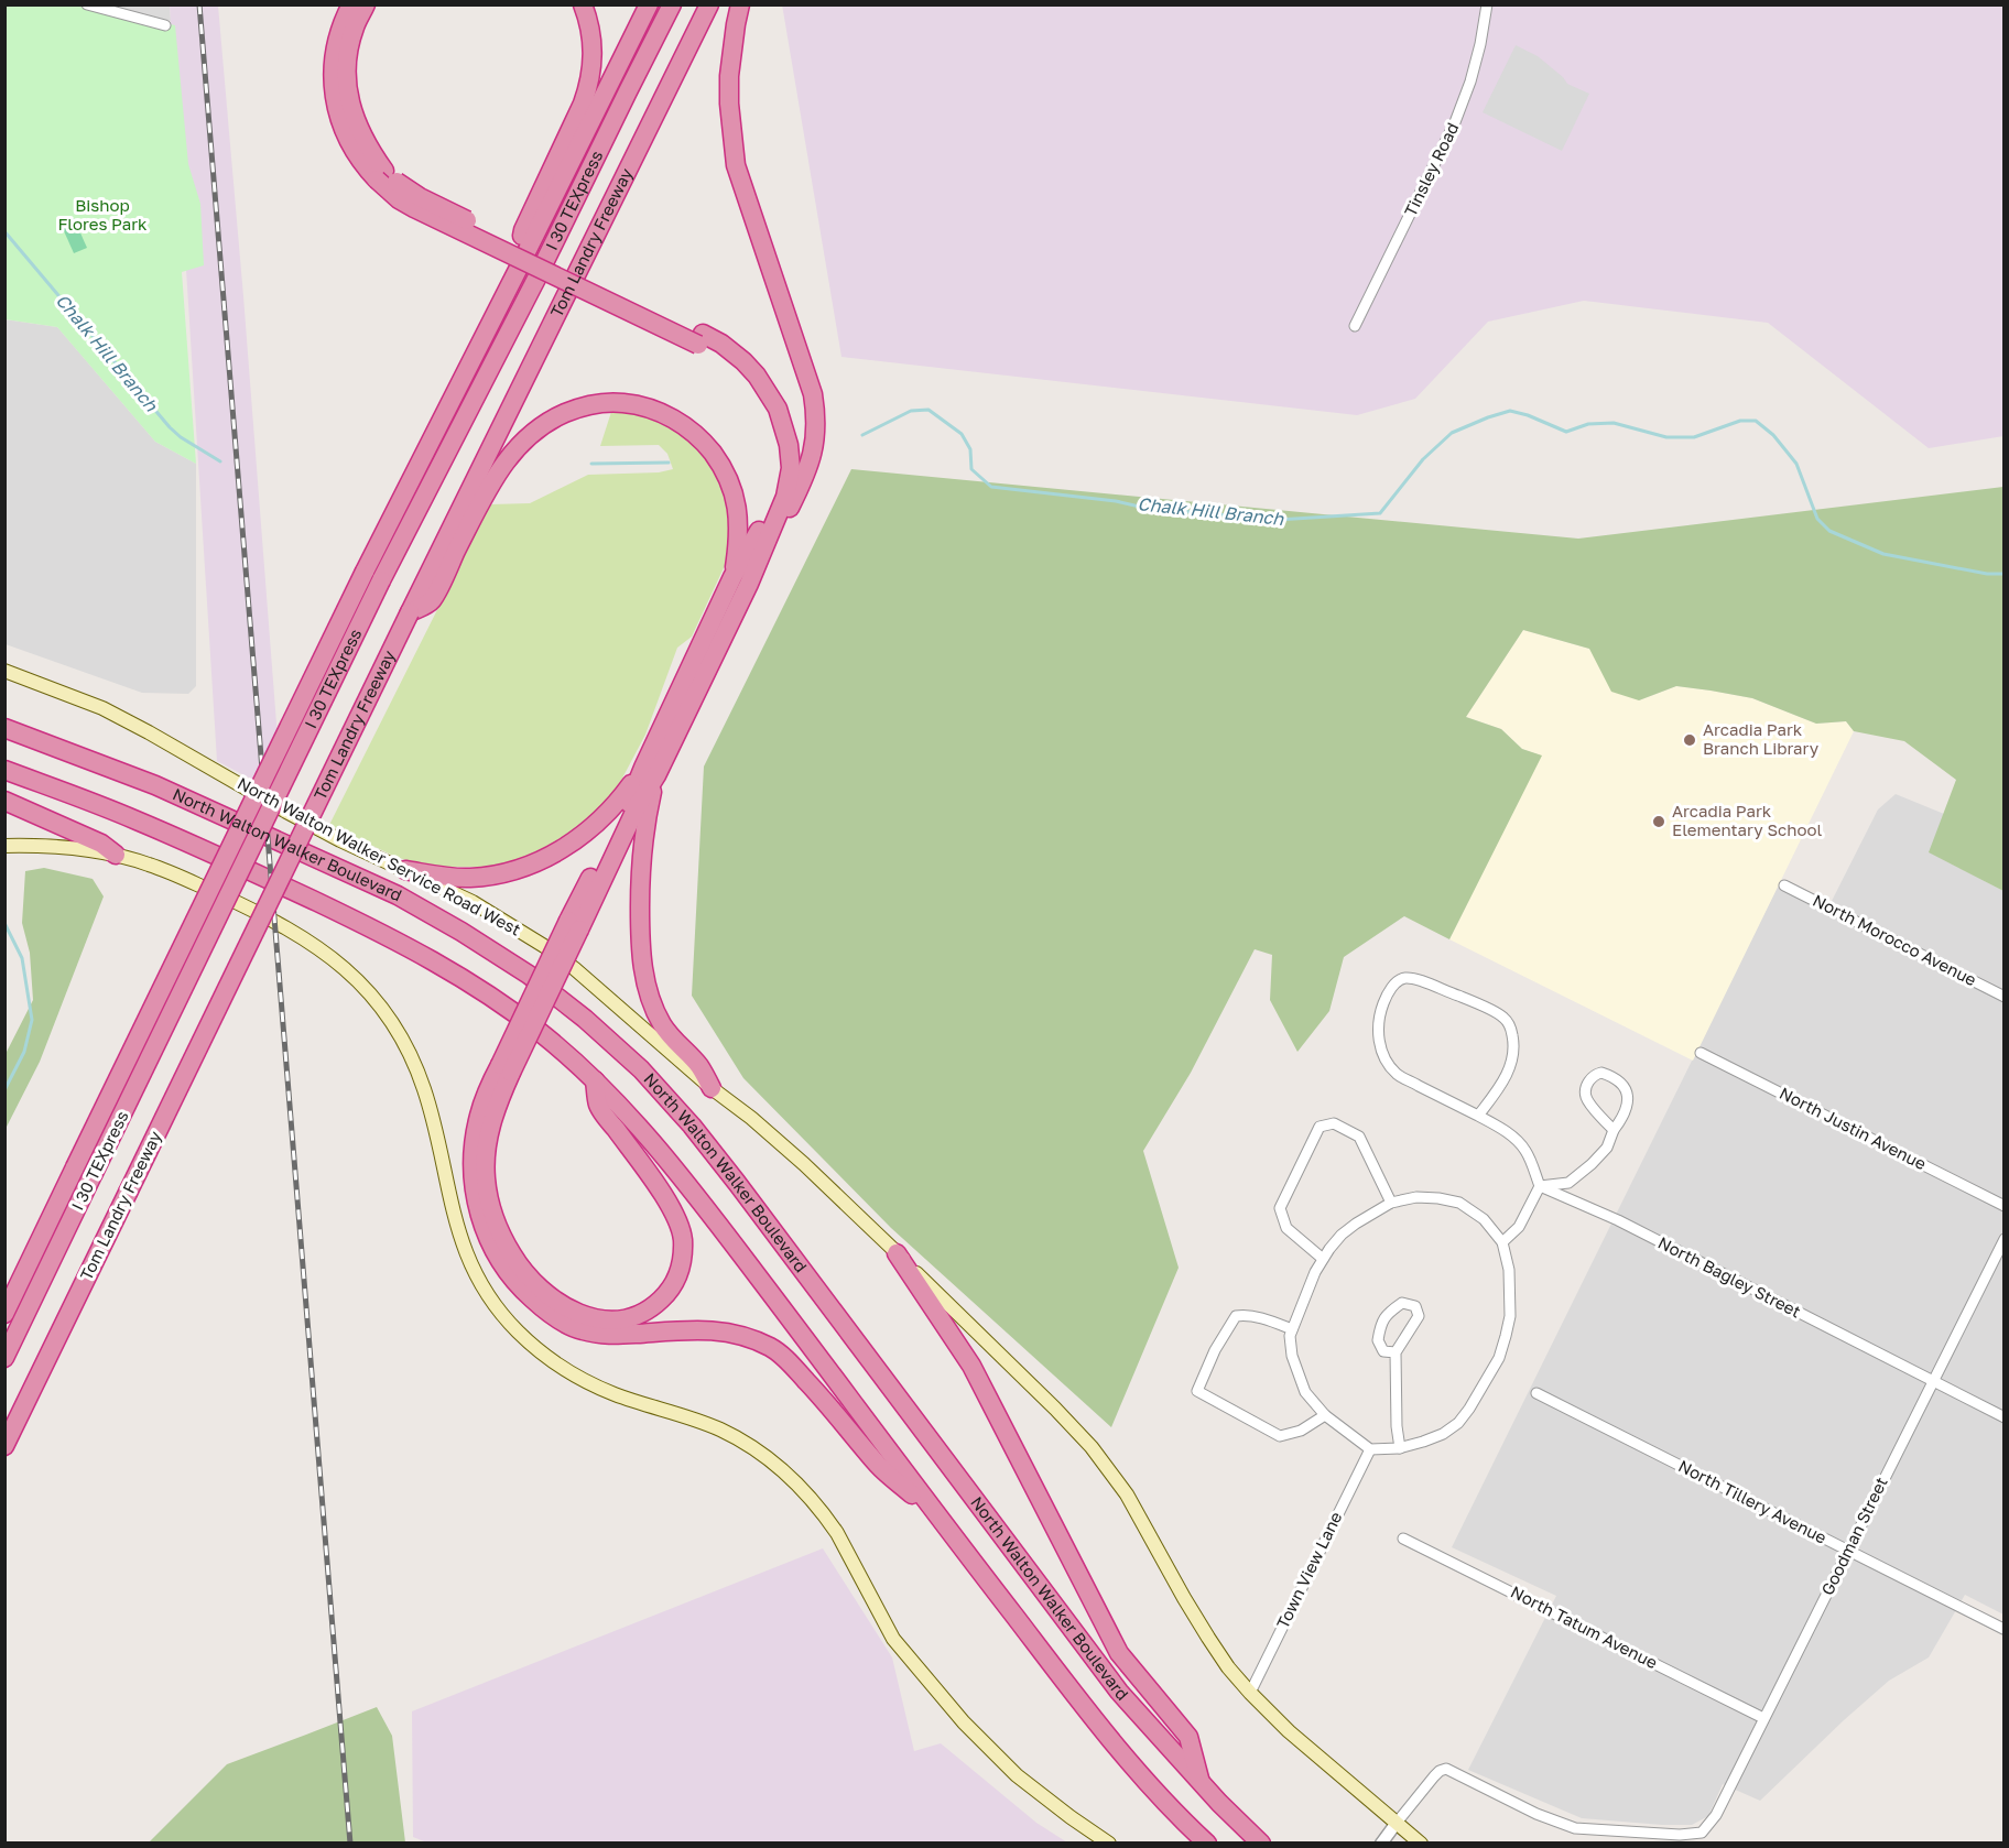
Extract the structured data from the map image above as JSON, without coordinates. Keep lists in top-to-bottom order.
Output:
{
  "streets": {
    "highway": ["I 30 TEXpress", "Tom Landry Freeway", "North Walton Walker Boulevard"],
    "main road": ["North Walton Walker Service Road West"],
    "street": [
      "Tinsley Road",
      "North Morocco Avenue",
      "North Justin Avenue",
      "North Bagley Street",
      "North Tillery Avenue",
      "Goodman Street",
      "Town View Lane",
      "North Tatum Avenue"
    ]
  },
  "crossings": [
    ["North Bagley Street", "Goodman Street"],
    ["North Tillery Avenue", "Goodman Street"],
    ["Goodman Street", "North Tatum Avenue"]
  ],
  "water": ["Chalk Hill Branch"],
  "parks": ["Bishop Flores Park"],
  "places": ["Arcadia Park Branch Library", "Arcadia Park Elementary School"]
}
